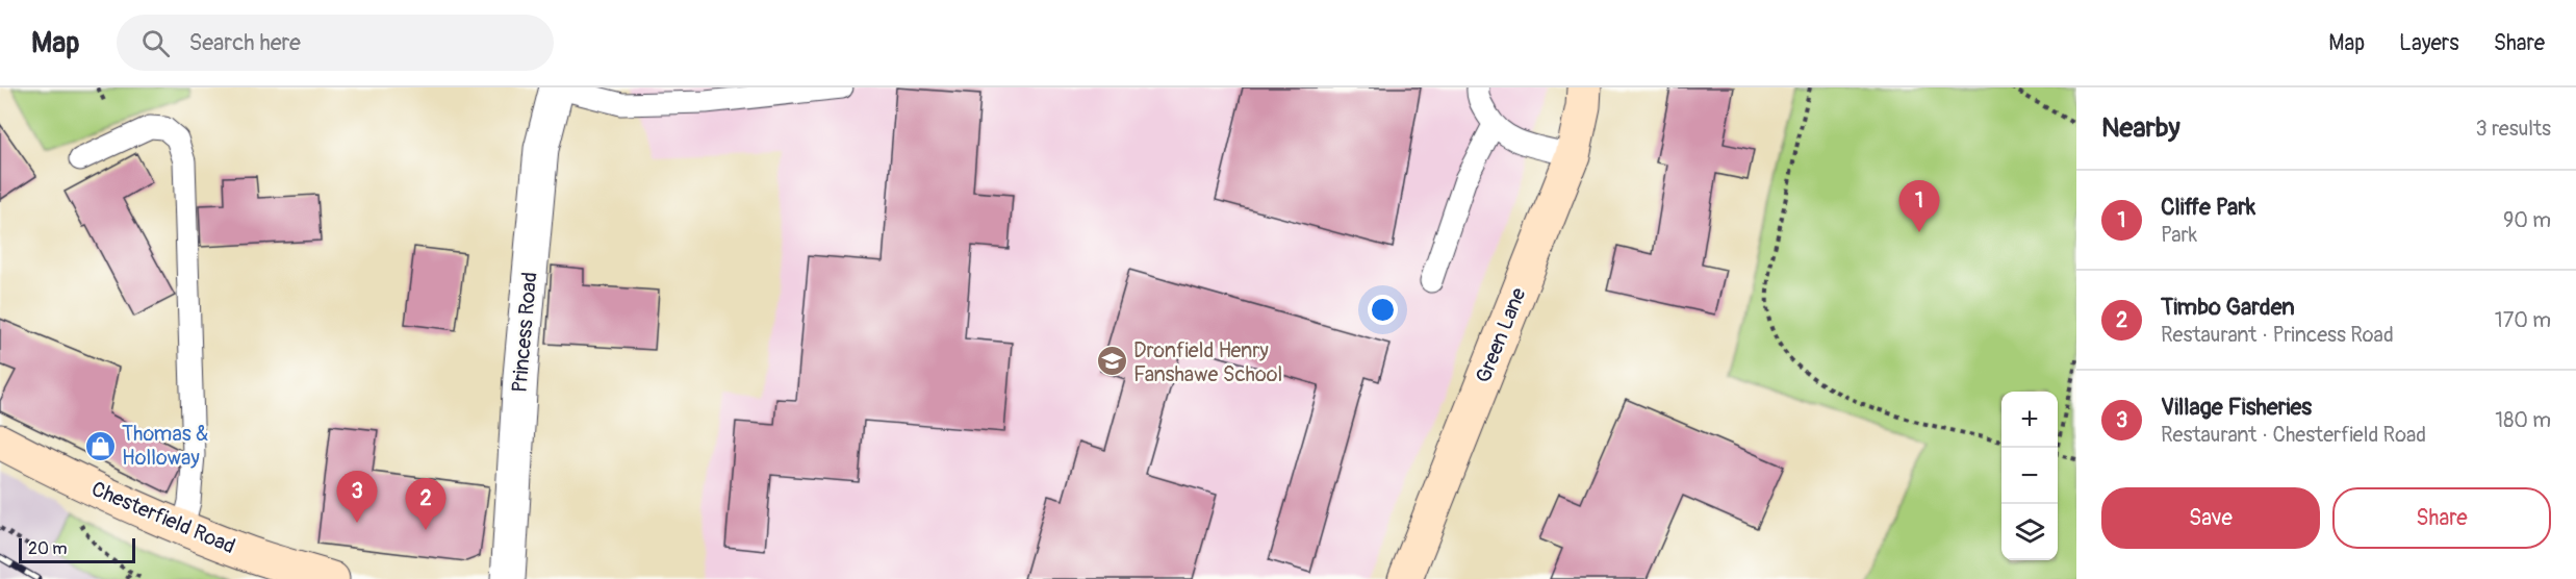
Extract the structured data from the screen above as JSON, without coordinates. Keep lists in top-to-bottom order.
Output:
{
  "streets": {
    "main road": ["Green Lane", "Chesterfield Road"],
    "street": ["Princess Road"]
  },
  "places": {
    "school or university": ["Dronfield Henry Fanshawe School"],
    "shop": ["Thomas & Holloway"]
  },
  "scale_bar": "20 m",
  "page": {
    "header": "Map",
    "search": "Search here",
    "nav": ["Map", "Layers", "Share"],
    "heading": ["Nearby", "3 results"],
    "list": [
      {
        "mark": "1",
        "name": "Cliffe Park",
        "note": "Park",
        "value": "90 m"
      },
      {
        "mark": "2",
        "name": "Timbo Garden",
        "note": "Restaurant · Princess Road",
        "value": "170 m"
      },
      {
        "mark": "3",
        "name": "Village Fisheries",
        "note": "Restaurant · Chesterfield Road",
        "value": "180 m"
      }
    ],
    "pins": ["1", "3", "2"],
    "map_buttons": ["+", "−"],
    "buttons": ["Save", "Share"],
    "scale": "20 m"
  }
}
